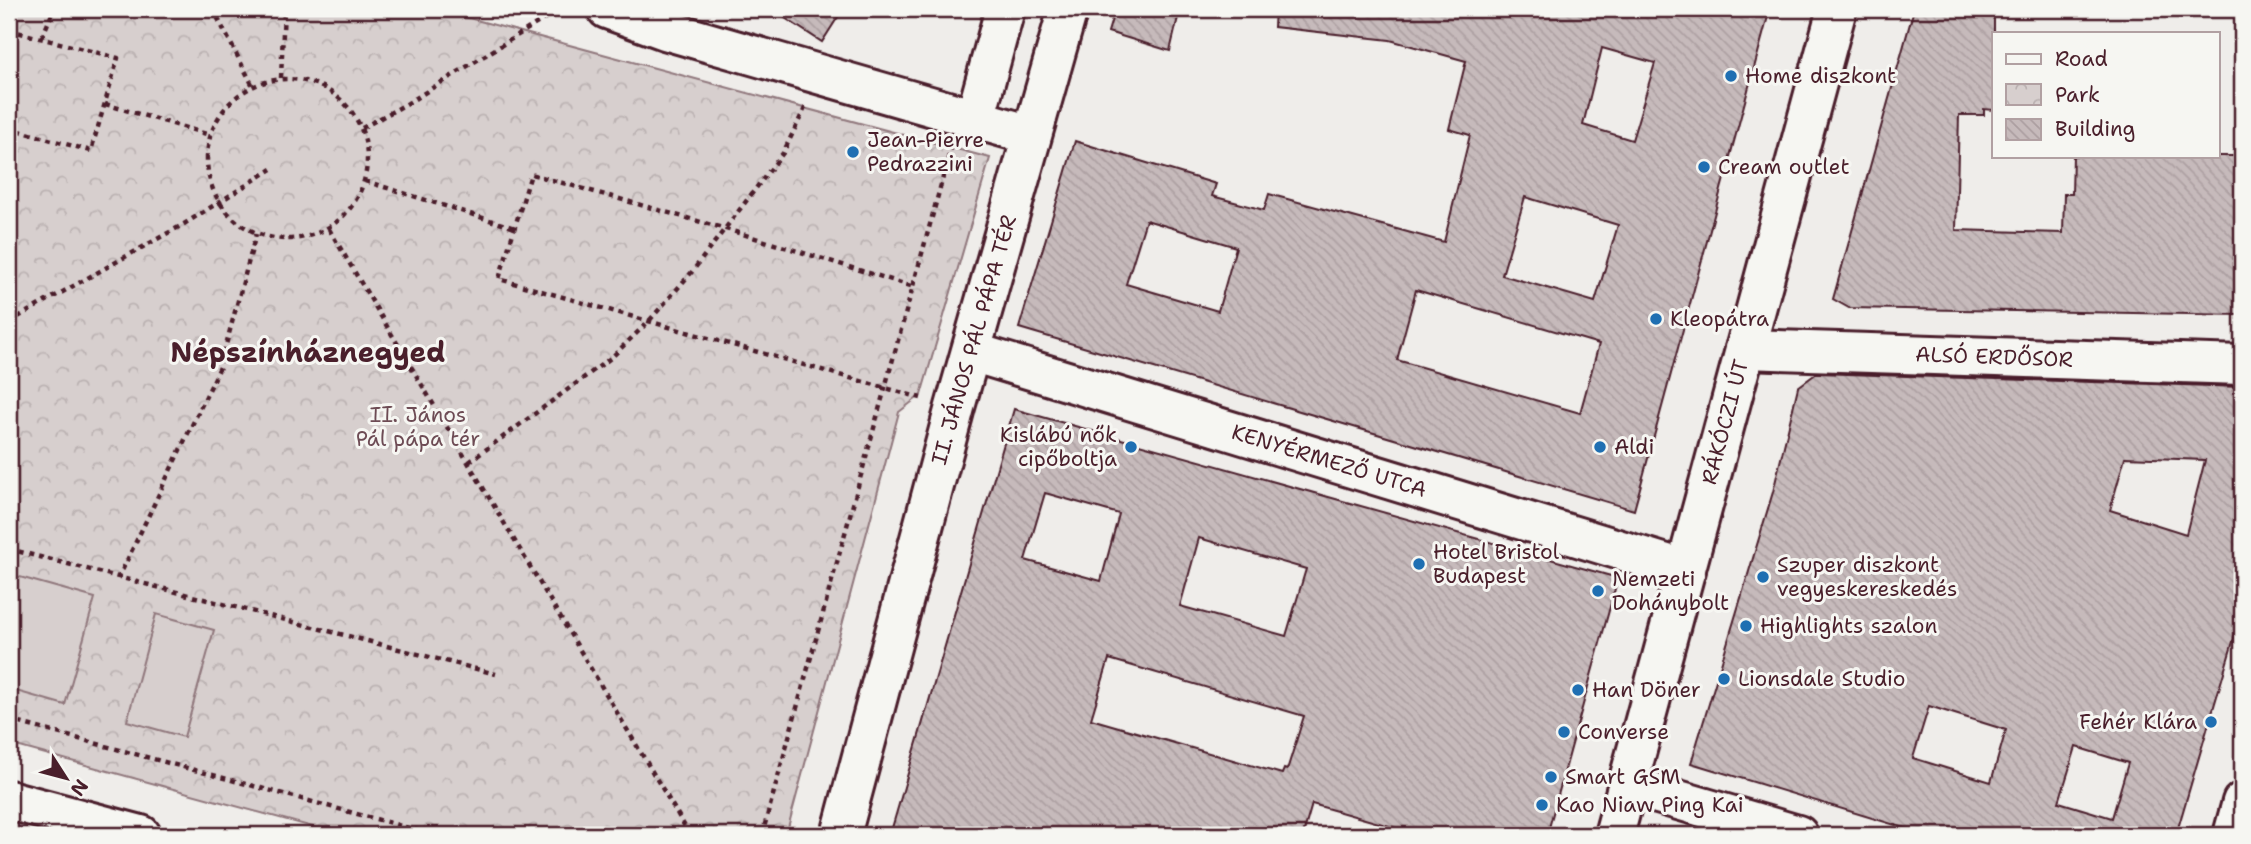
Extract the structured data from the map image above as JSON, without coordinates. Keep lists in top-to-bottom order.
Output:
{
  "streets": {
    "street": [
      "II. JÁNOS PÁL PÁPA TÉR",
      "ALSÓ ERDŐSOR",
      "RÁKÓCZI ÚT",
      "KENYÉRMEZŐ UTCA"
    ]
  },
  "crossings": [
    ["II. JÁNOS PÁL PÁPA TÉR", "KENYÉRMEZŐ UTCA"],
    ["ALSÓ ERDŐSOR", "RÁKÓCZI ÚT"],
    ["RÁKÓCZI ÚT", "KENYÉRMEZŐ UTCA"]
  ],
  "districts": ["Népszínháznegyed"],
  "parks": ["II. János Pál pápa tér"],
  "places": [
    "Home diszkont",
    "Jean-Pierre Pedrazzini",
    "Cream outlet",
    "Kleopátra",
    "Kislábú nők cipőboltja",
    "Aldi",
    "Hotel Bristol Budapest",
    "Szuper diszkont vegyeskereskedés",
    "Nemzeti Dohánybolt",
    "Highlights szalon",
    "Lionsdale Studio",
    "Han Döner",
    "Fehér Klára",
    "Converse",
    "Smart GSM",
    "Kao Niaw Ping Kai"
  ],
  "legend": ["Road", "Park", "Building"],
  "north": "bottom right"
}
